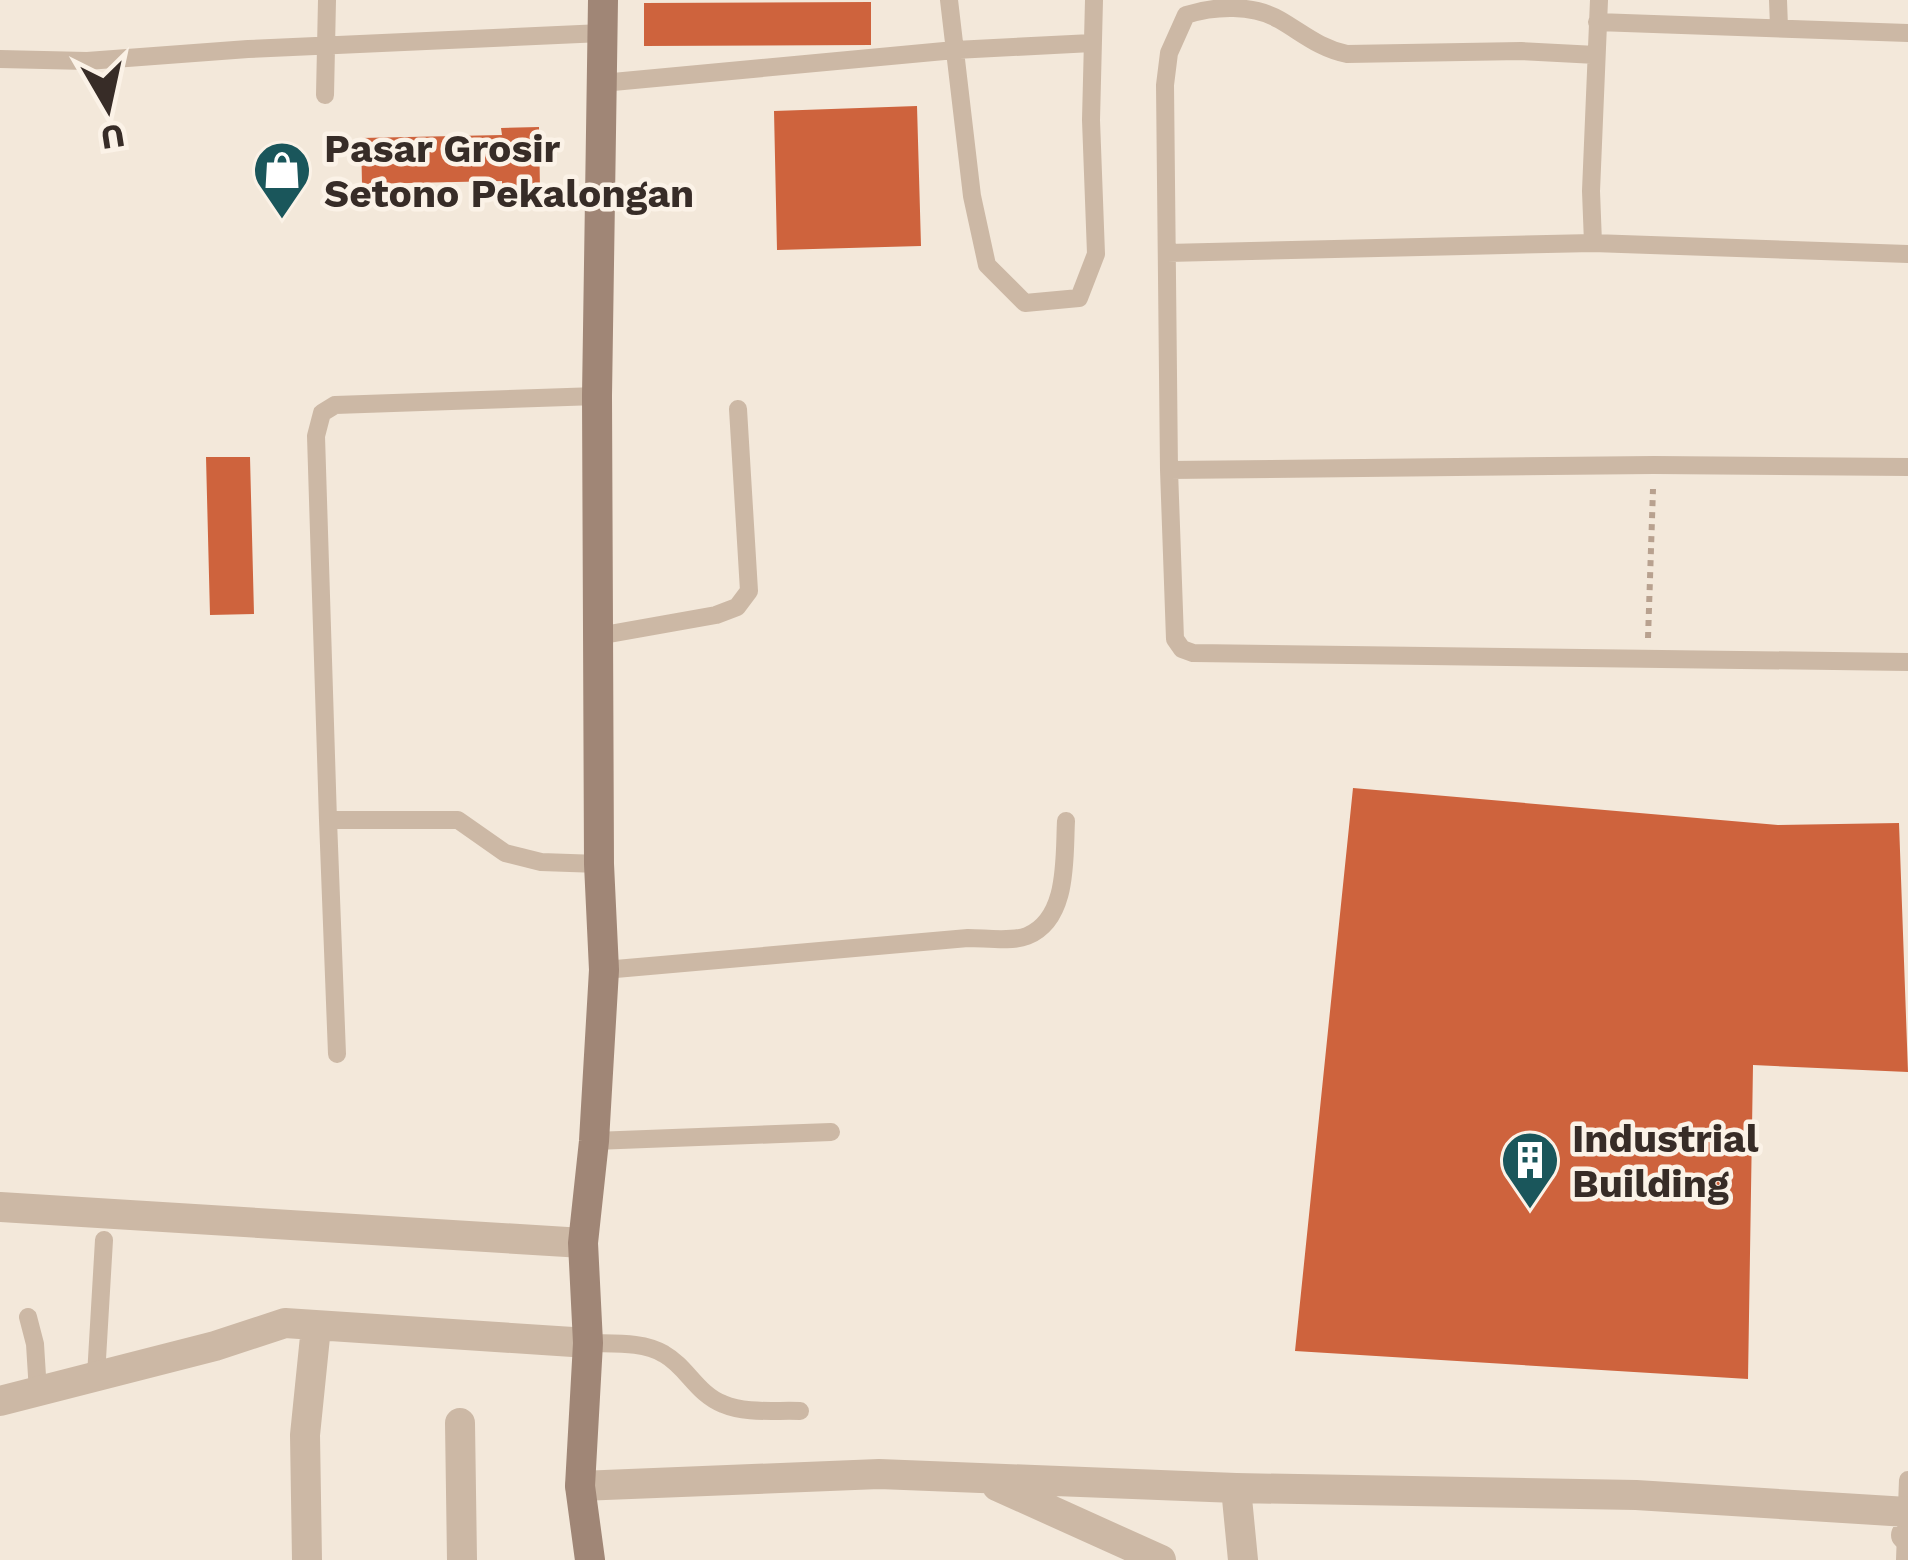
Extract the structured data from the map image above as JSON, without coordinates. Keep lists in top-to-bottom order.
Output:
{
  "places": {
    "shop": ["Pasar Grosir Setono Pekalongan"],
    "building": ["Industrial Building"]
  },
  "north": "bottom"
}
